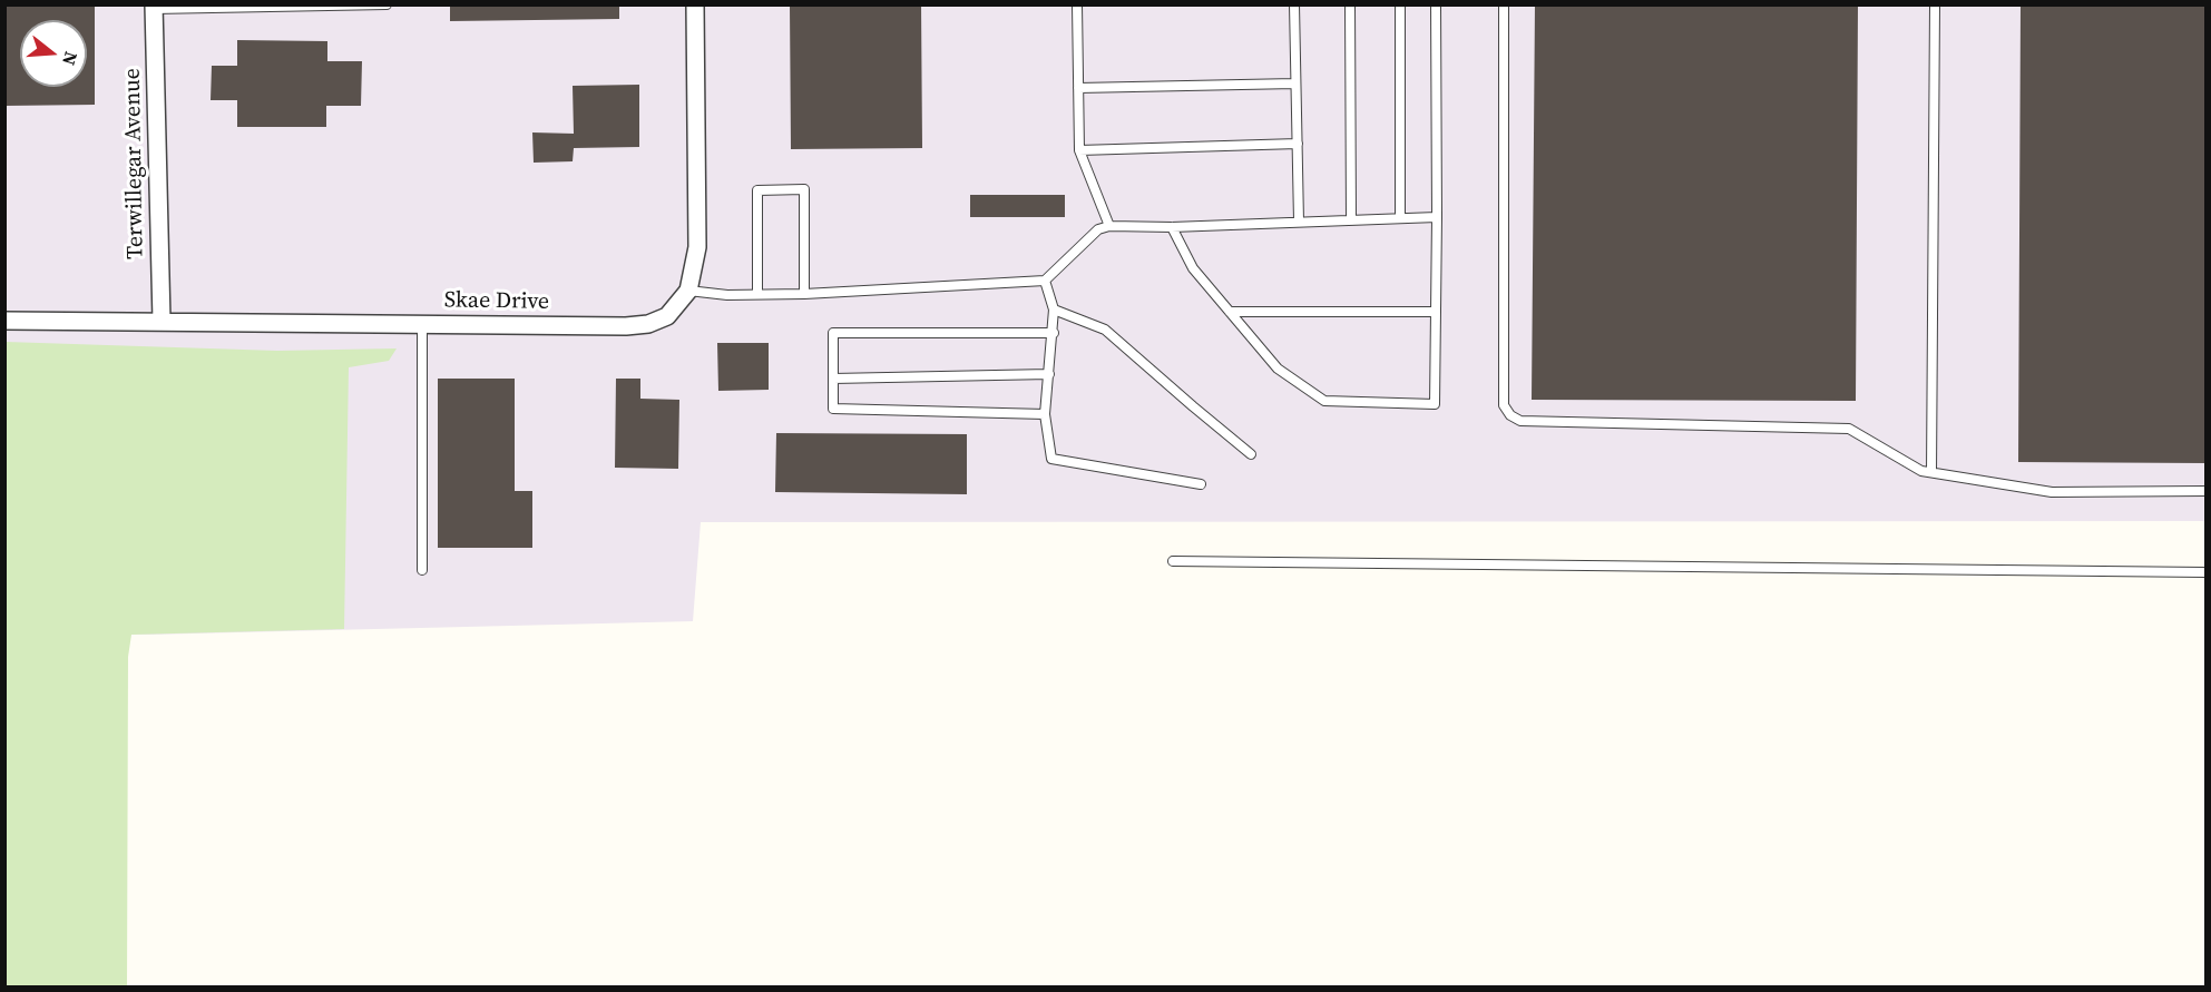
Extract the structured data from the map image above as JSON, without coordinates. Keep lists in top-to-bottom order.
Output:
{
  "streets": {
    "street": ["Terwillegar Avenue", "Skae Drive"]
  },
  "crossings": [
    ["Terwillegar Avenue", "Skae Drive"]
  ],
  "north": "right"
}
